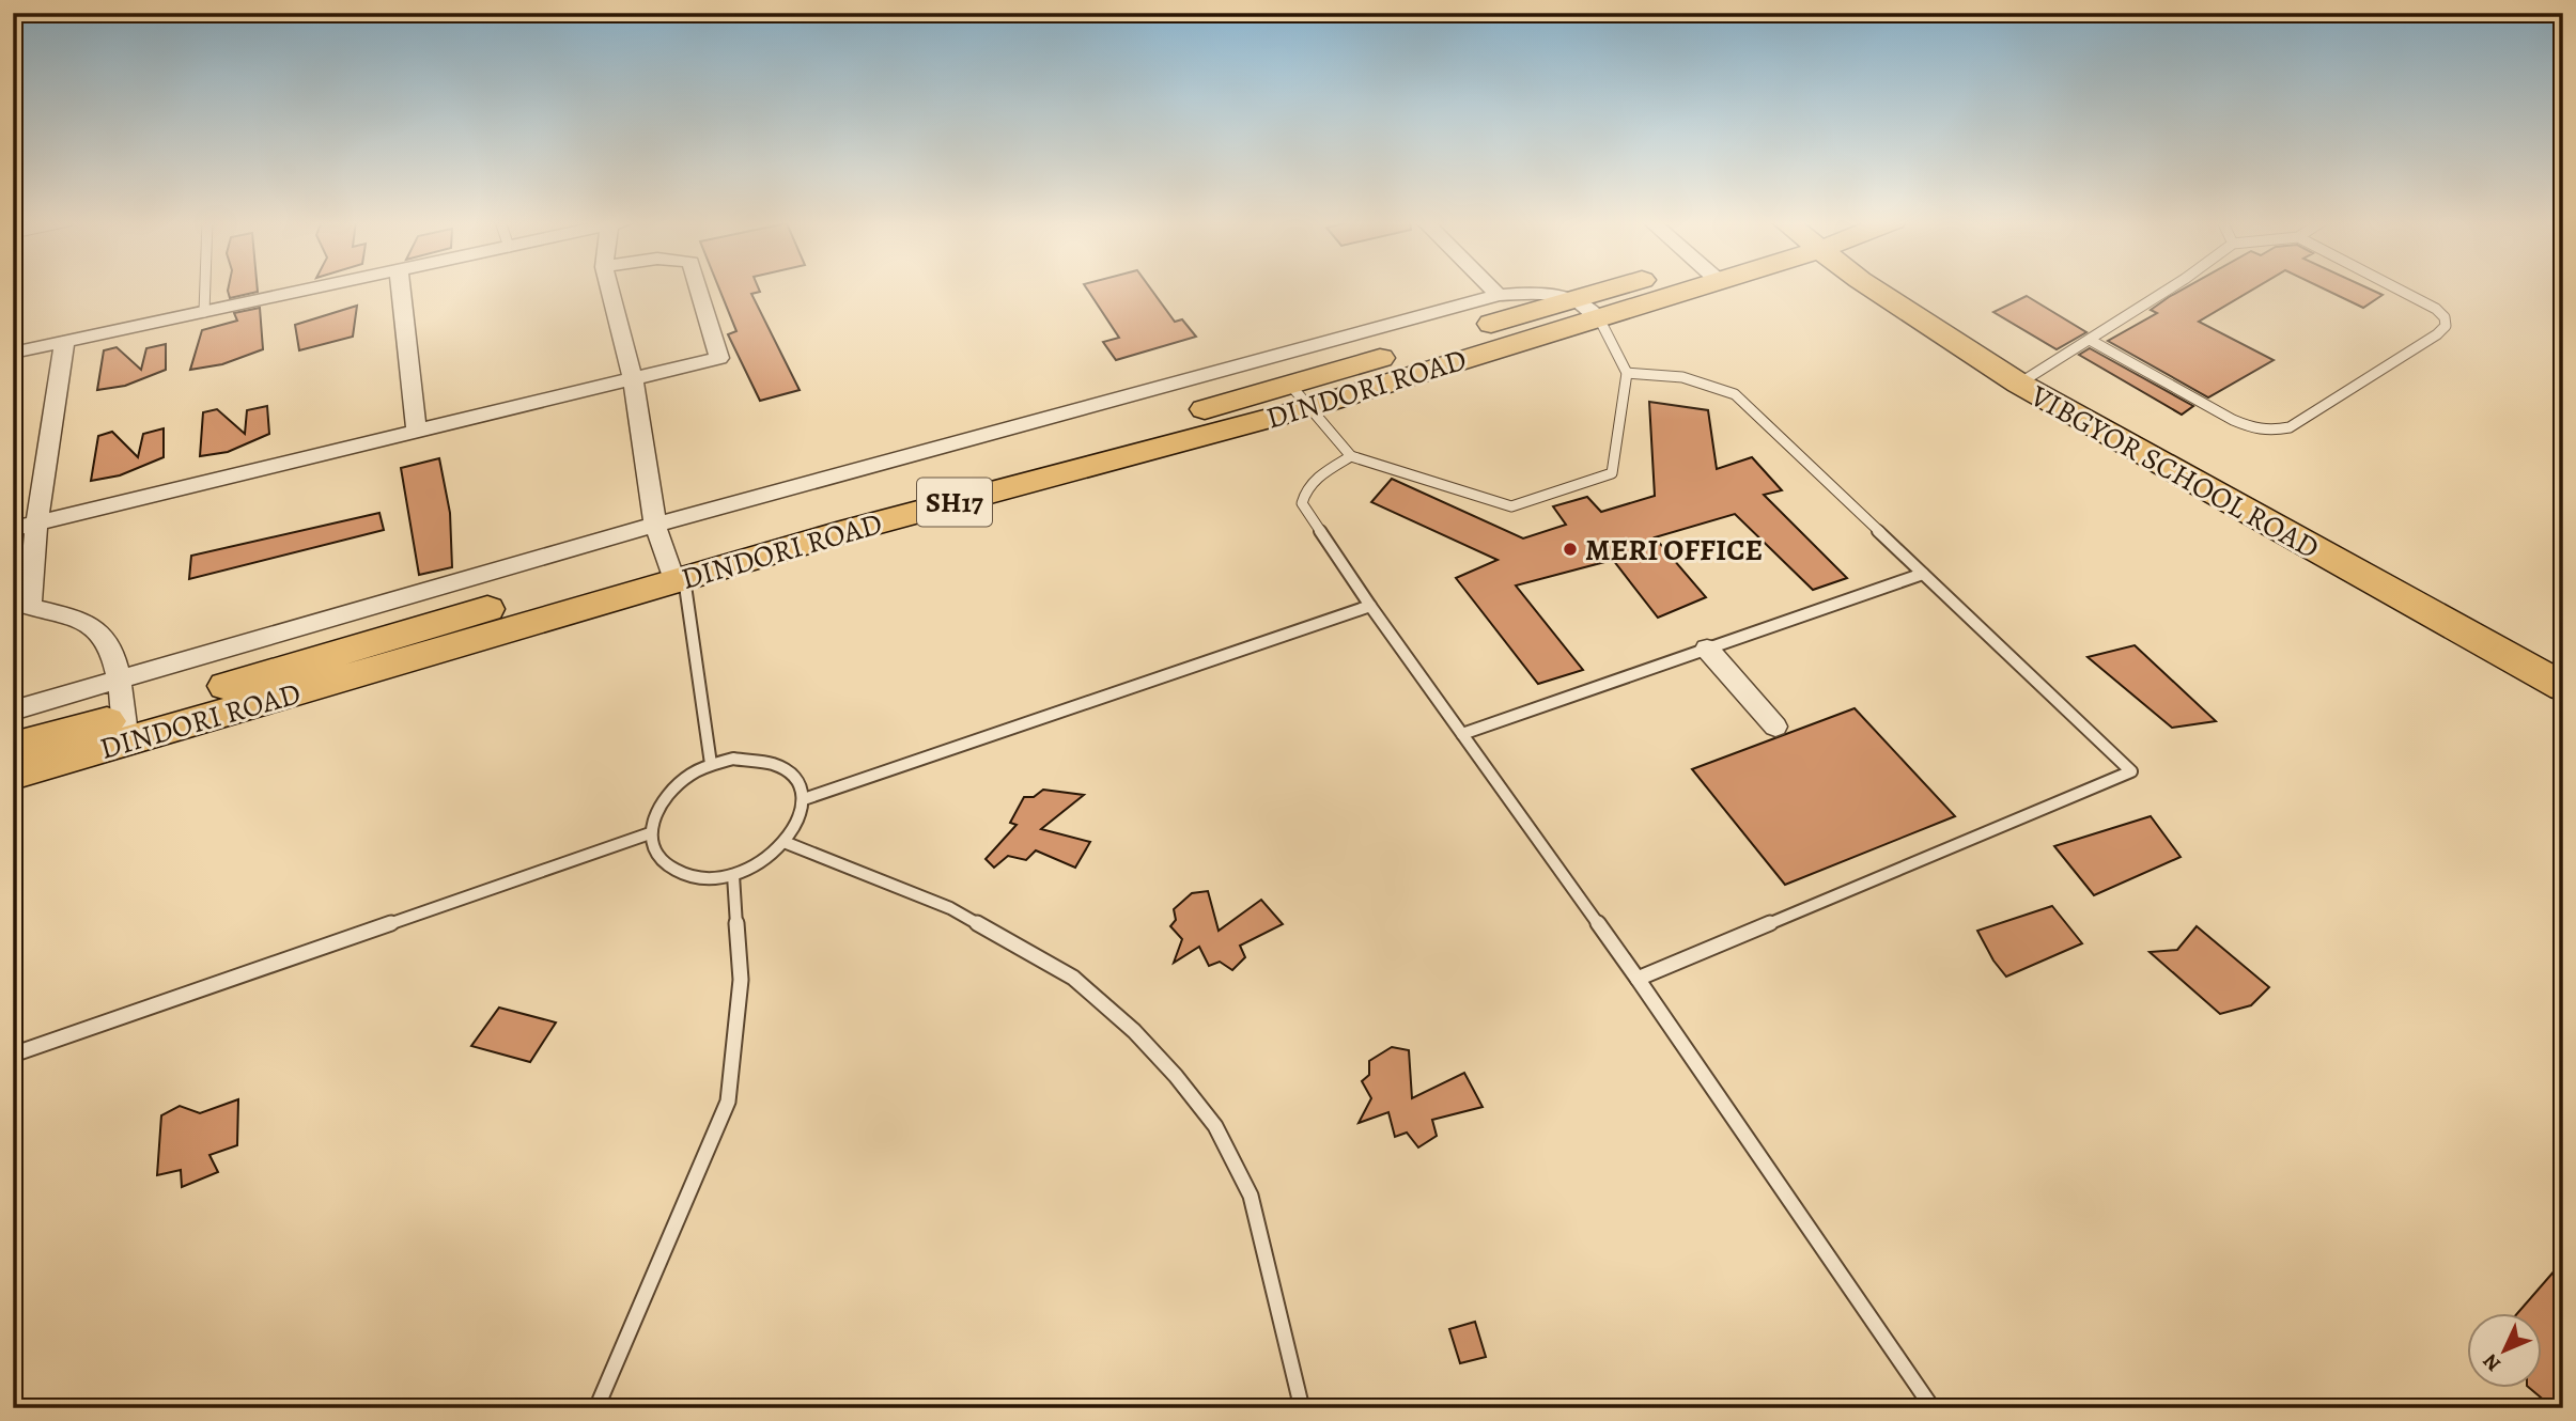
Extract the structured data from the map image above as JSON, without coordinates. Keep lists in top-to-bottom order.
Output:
{
  "streets": {
    "main road": ["DINDORI ROAD", "VIBGYOR SCHOOL ROAD", "SH17"]
  },
  "places": ["MERI OFFICE"],
  "north": "bottom left"
}
